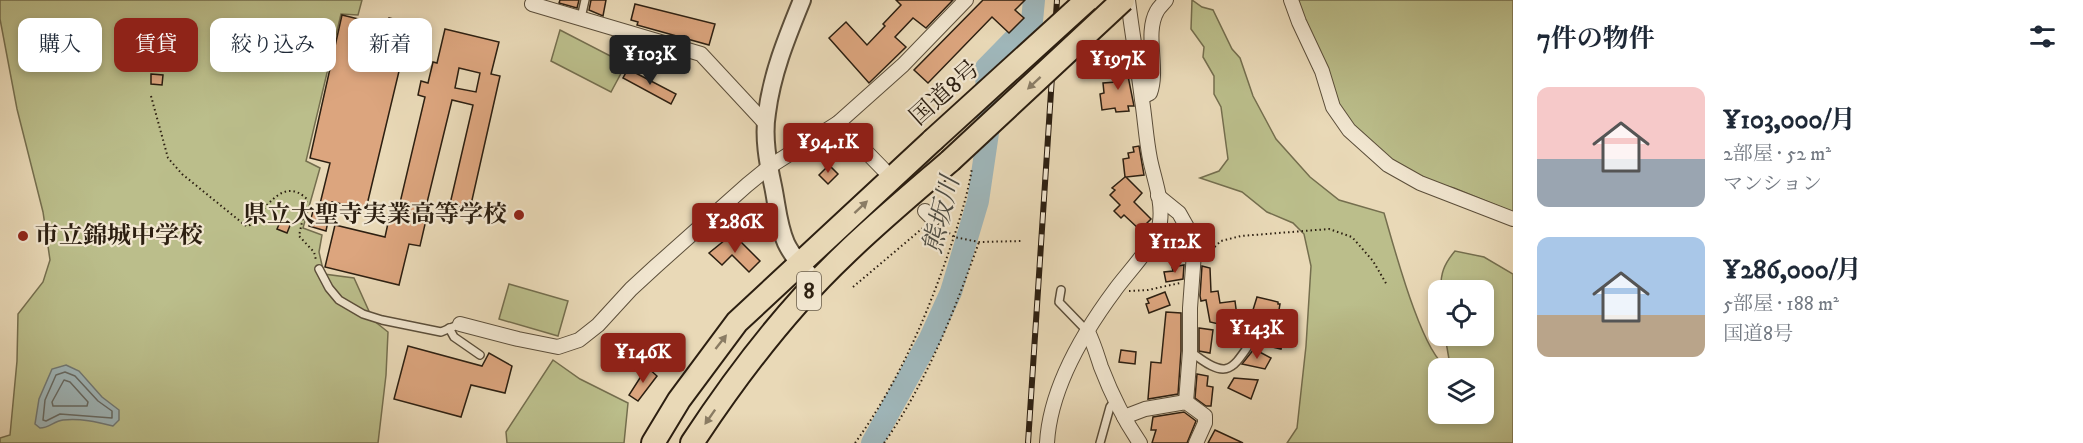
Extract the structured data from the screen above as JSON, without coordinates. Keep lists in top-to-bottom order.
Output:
{
  "streets": {
    "highway": ["国道8号", "8"]
  },
  "water": ["熊坂川"],
  "places": ["県立大聖寺実業高等学校", "市立錦城中学校"],
  "page": {
    "heading": "7件の物件",
    "chip": [
      "購入",
      "賃貸",
      "絞り込み",
      "新着"
    ],
    "price": [
      "¥103K",
      "¥197K",
      "¥94.1K",
      "¥286K",
      "¥112K",
      "¥143K",
      "¥146K"
    ],
    "list": [
      {
        "name": "¥103,000/月",
        "note": "2部屋 · 52 m² · マンション"
      },
      {
        "name": "¥286,000/月",
        "note": "5部屋 · 188 m² · 国道8号"
      }
    ]
  }
}
